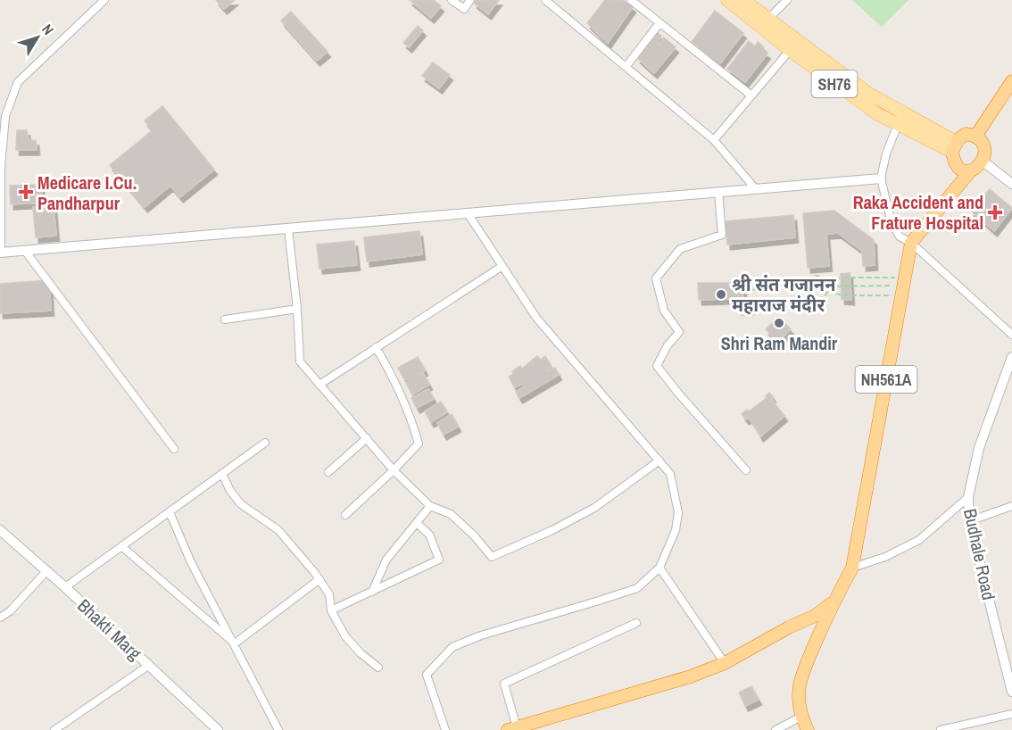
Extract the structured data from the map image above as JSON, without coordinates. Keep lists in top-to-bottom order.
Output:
{
  "streets": {
    "highway": ["NH561A"],
    "main road": ["SH76"],
    "street": ["Budhale Road", "Bhakti Marg"]
  },
  "crossings": [
    ["SH76", "NH561A"]
  ],
  "places": {
    "health": ["Medicare I.Cu. Pandharpur", "Raka Accident and Frature Hospital"],
    "other": ["श्री संंत गजानन महाराज मंदीर", "Shri Ram Mandir"]
  },
  "north": "top right"
}
